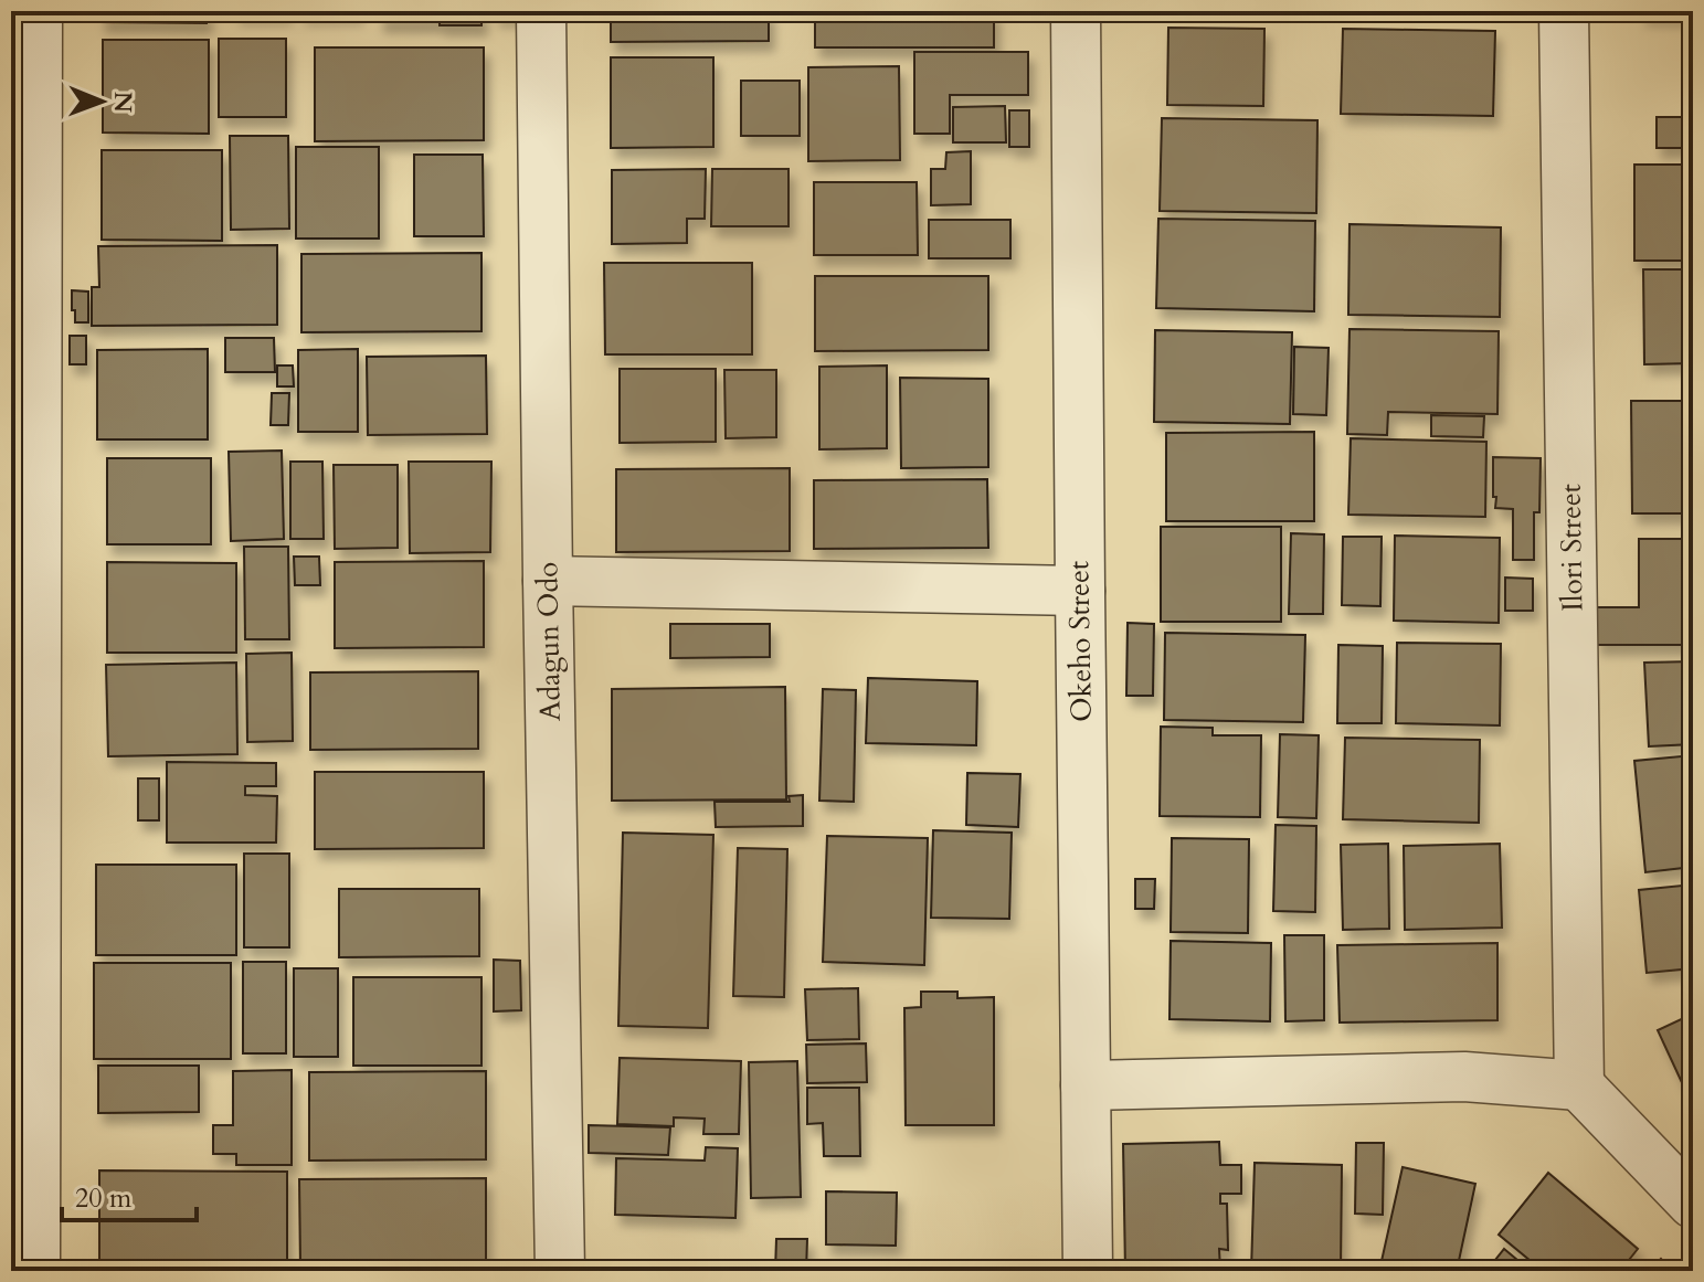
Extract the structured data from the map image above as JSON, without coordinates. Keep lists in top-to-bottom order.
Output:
{
  "streets": {
    "street": ["Ilori Street", "Adagun Odo", "Okeho Street"]
  },
  "scale_bar": "20 m",
  "north": "right"
}
